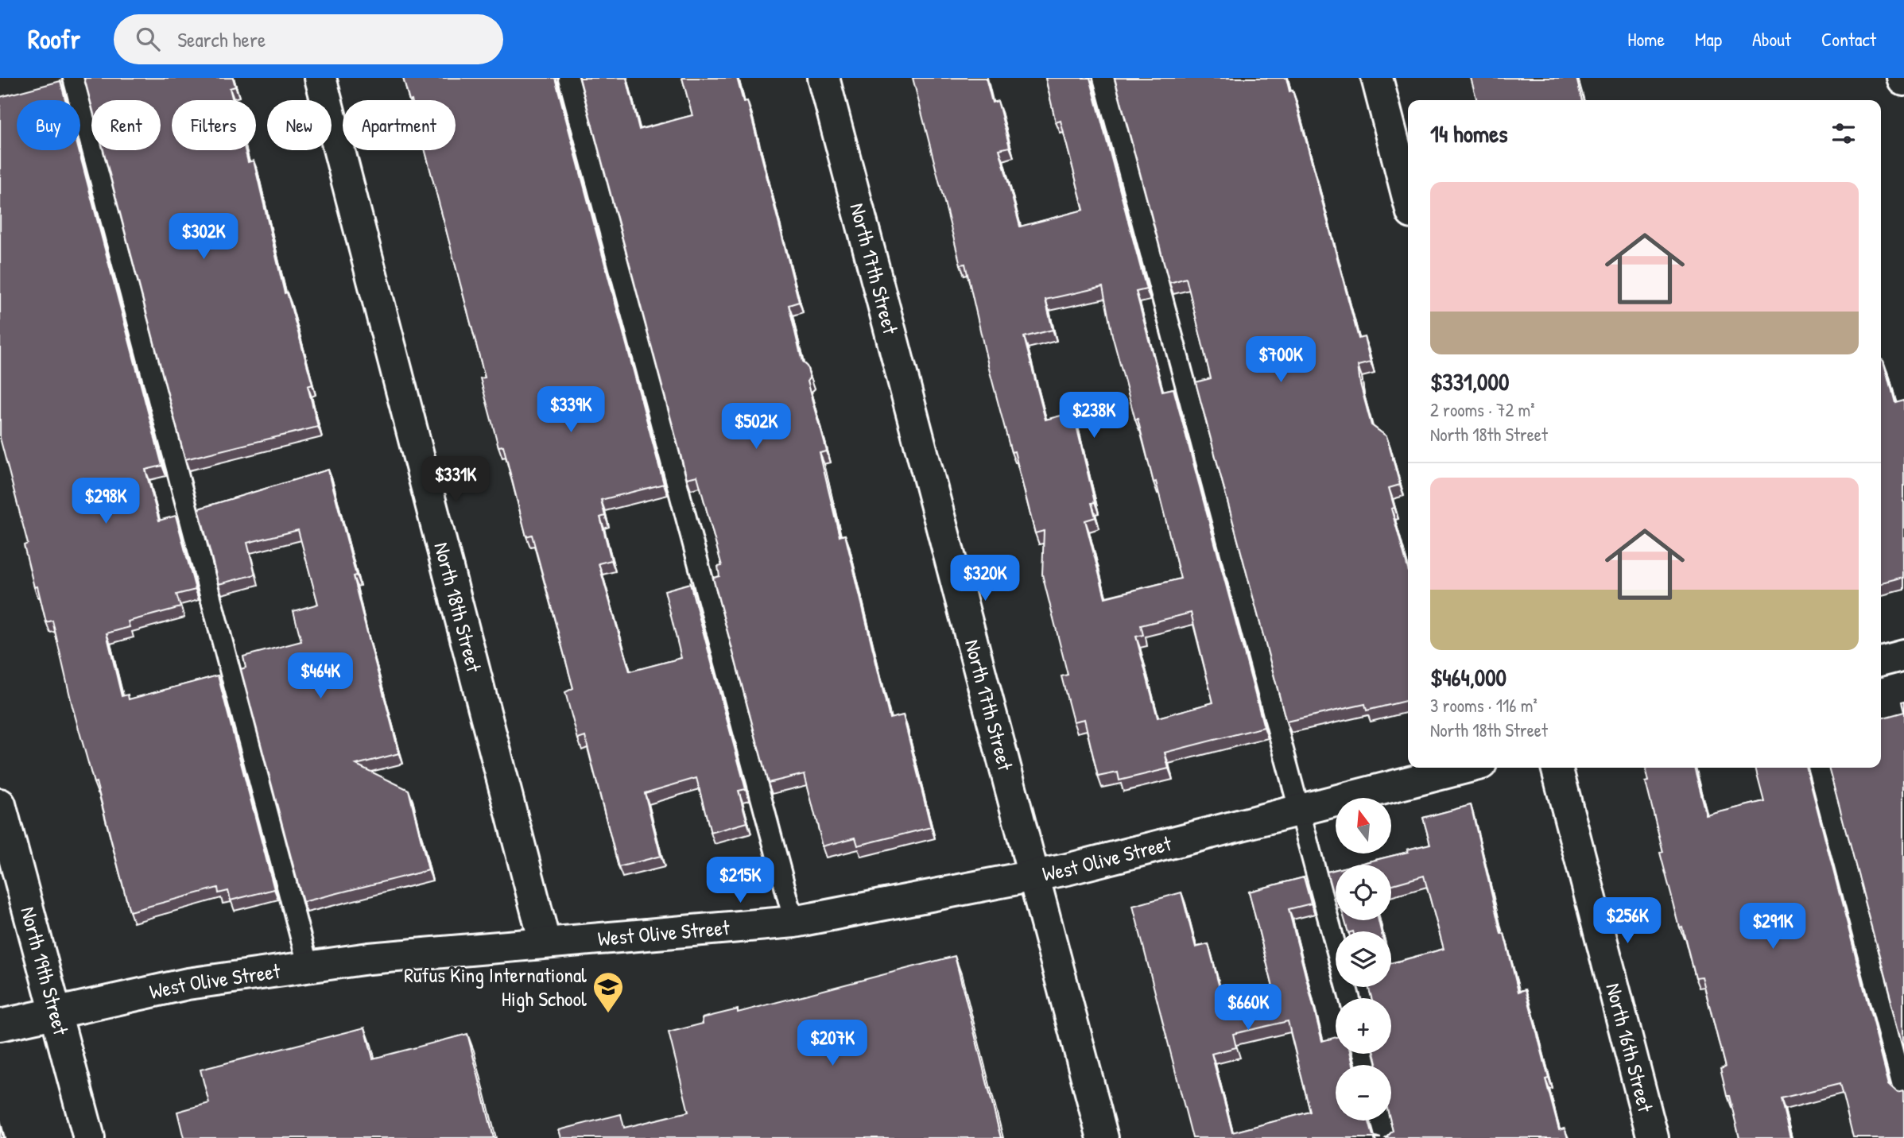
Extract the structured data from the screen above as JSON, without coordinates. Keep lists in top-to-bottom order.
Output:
{
  "streets": {
    "street": [
      "North 17th Street",
      "North 18th Street",
      "West Olive Street",
      "North 19th Street",
      "North 16th Street"
    ]
  },
  "crossings": [
    ["North 17th Street", "West Olive Street"],
    ["North 18th Street", "West Olive Street"],
    ["West Olive Street", "North 19th Street"]
  ],
  "places": {
    "school or university": ["Rufus King International High School"]
  },
  "north": "top",
  "page": {
    "header": "Roofr",
    "search": "Search here",
    "nav": [
      "Home",
      "Map",
      "About",
      "Contact"
    ],
    "chip": [
      "Buy",
      "Rent",
      "Filters",
      "New",
      "Apartment"
    ],
    "heading": "14 homes",
    "list": [
      {
        "name": "$331,000",
        "note": "2 rooms · 72 m² · North 18th Street"
      },
      {
        "name": "$464,000",
        "note": "3 rooms · 116 m² · North 18th Street"
      }
    ],
    "price": [
      "$302K",
      "$700K",
      "$339K",
      "$238K",
      "$502K",
      "$331K",
      "$298K",
      "$320K",
      "$464K",
      "$215K",
      "$256K",
      "$291K",
      "$660K",
      "$207K"
    ],
    "map_buttons": ["+", "−"]
  }
}
